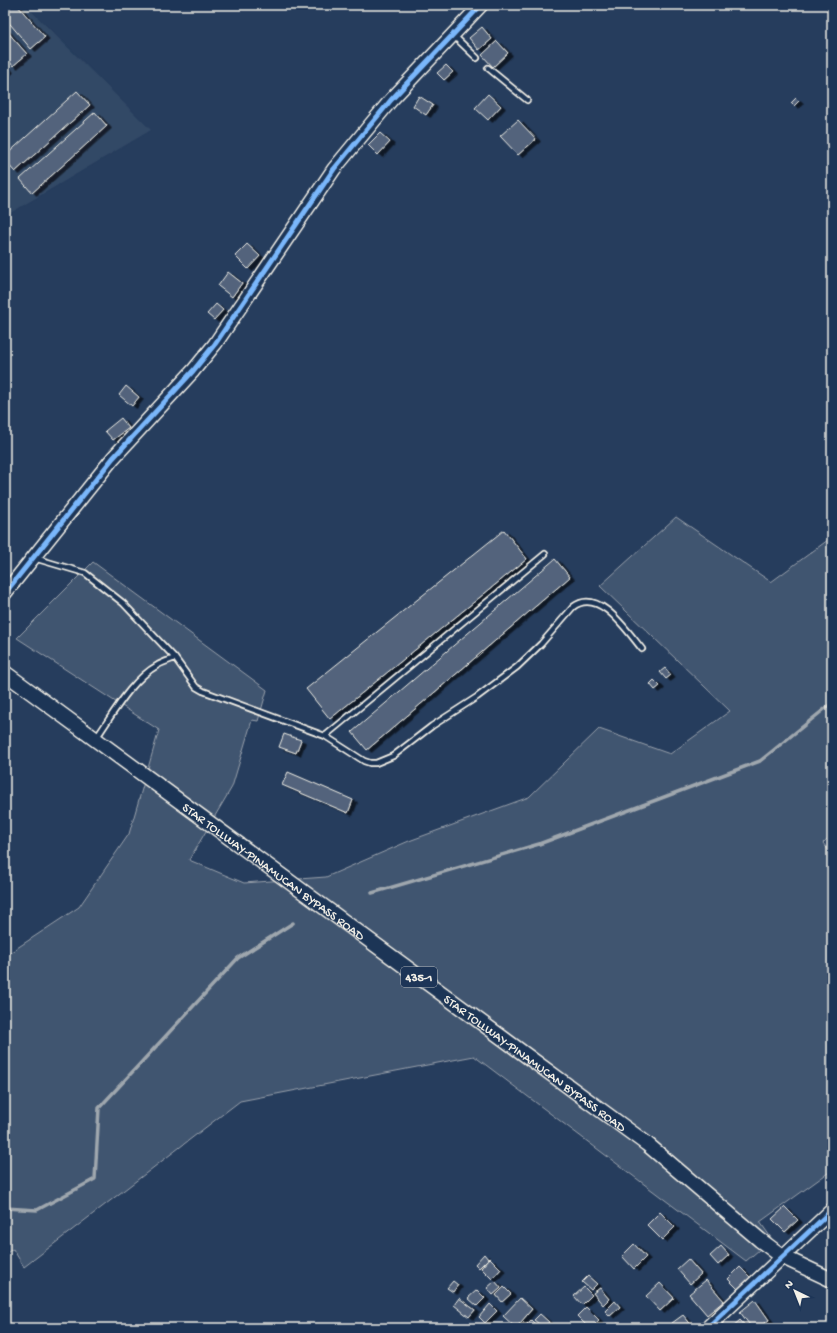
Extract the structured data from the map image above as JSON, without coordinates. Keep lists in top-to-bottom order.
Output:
{
  "streets": {
    "main road": ["STAR TOLLWAY-PINAMUCAN BYPASS ROAD", "435-1"]
  },
  "north": "top left"
}
